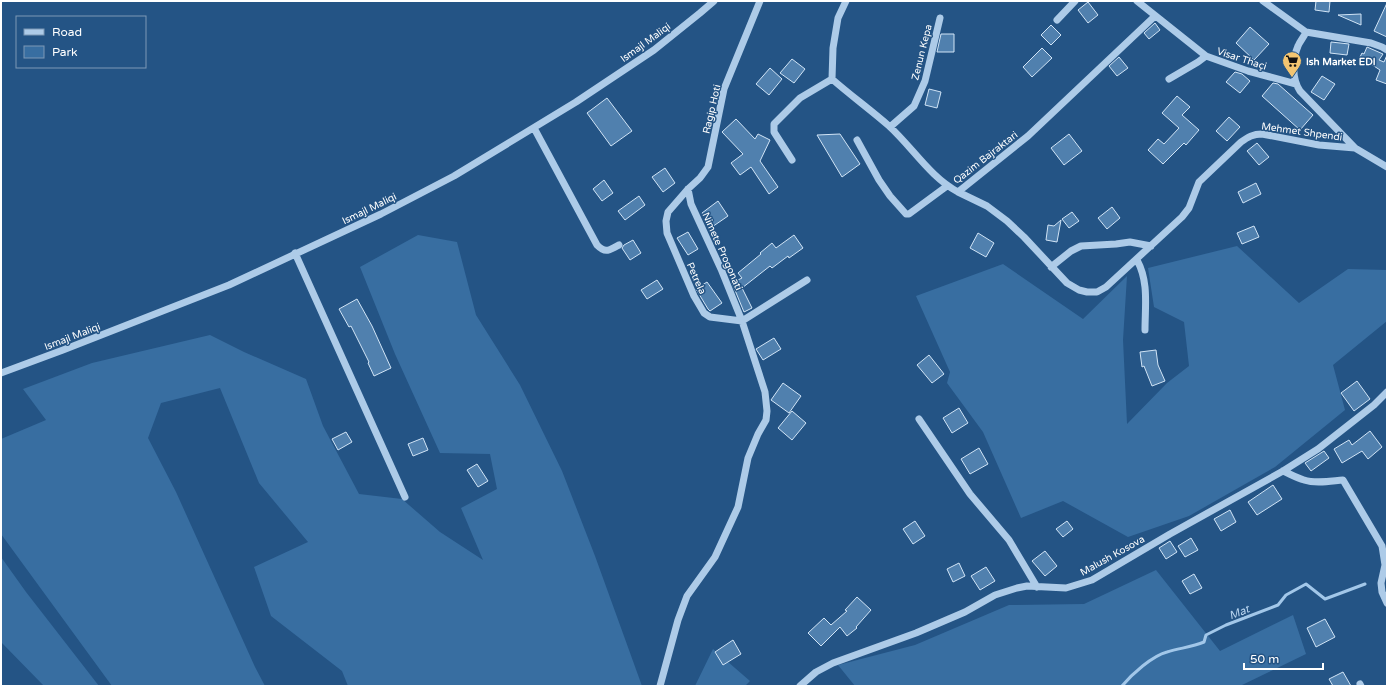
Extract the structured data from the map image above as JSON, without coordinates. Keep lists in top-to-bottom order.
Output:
{
  "streets": {
    "street": [
      "Ismajl Maliqi",
      "Zenun Kepa",
      "Visar Thaçi",
      "Ragip Hoti",
      "Mehmet Shpendi",
      "Qazim Bajraktari",
      "Nimete Progonati",
      "Petrela",
      "Malush Kosova"
    ]
  },
  "crossings": [
    ["Zenun Kepa", "Qazim Bajraktari"],
    ["Visar Thaçi", "Qazim Bajraktari"],
    ["Ragip Hoti", "Nimete Progonati"],
    ["Ragip Hoti", "Petrela"],
    ["Mehmet Shpendi", "Qazim Bajraktari"],
    ["Nimete Progonati", "Petrela"]
  ],
  "water": ["Mat"],
  "places": {
    "supermarket": ["Ish Market EDI"]
  },
  "legend": ["Road", "Park"],
  "scale_bar": "50 m"
}
